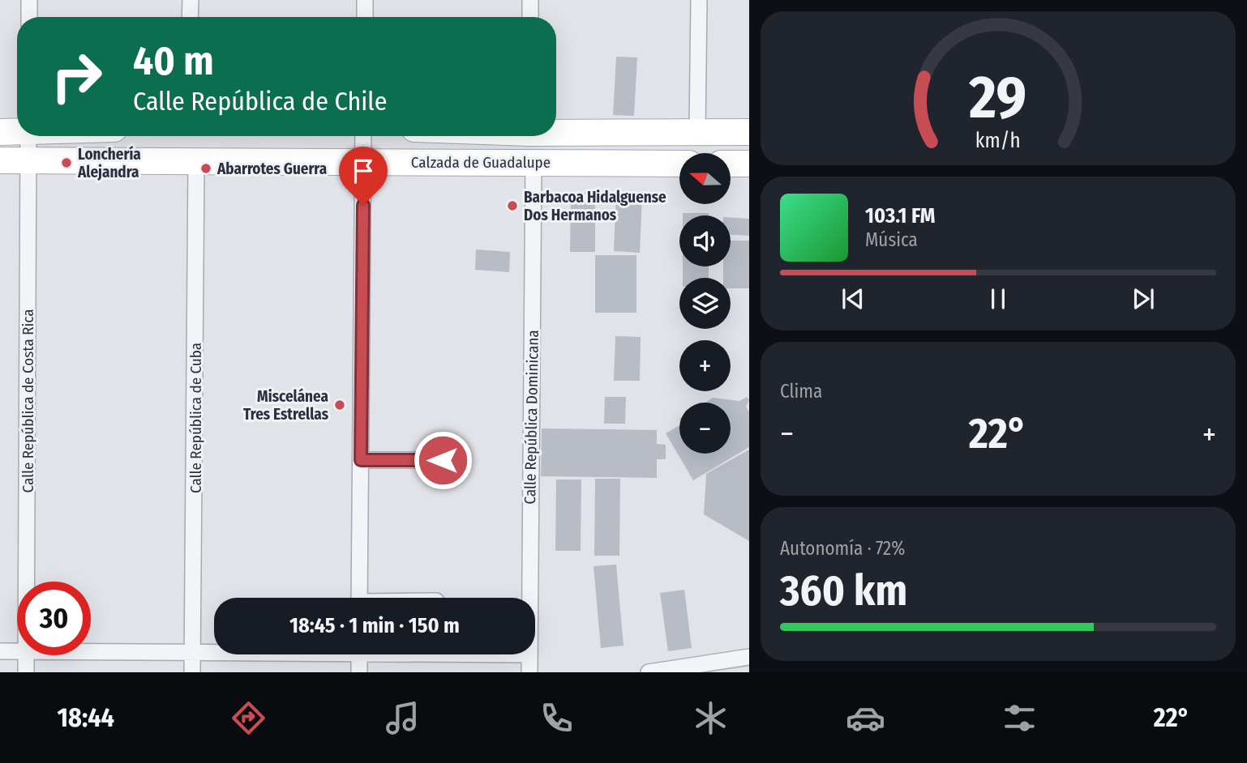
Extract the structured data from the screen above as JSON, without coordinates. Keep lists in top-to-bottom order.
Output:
{
  "streets": {
    "main road": ["Calzada de Guadalupe"],
    "street": ["Calle República de Costa Rica", "Calle República Dominicana", "Calle República de Cuba"]
  },
  "crossings": [
    ["Calzada de Guadalupe", "Calle República de Costa Rica"],
    ["Calzada de Guadalupe", "Calle República Dominicana"],
    ["Calzada de Guadalupe", "Calle República de Cuba"]
  ],
  "places": [
    "Lonchería Alejandra",
    "Abarrotes Guerra",
    "Barbacoa Hidalguense Dos Hermanos",
    "Miscelánea Tres Estrellas"
  ],
  "north": "left",
  "page": {
    "turn": ["40 m", "Calle República de Chile"],
    "map_buttons": ["+", "−"],
    "song": ["103.1 FM", "Música"],
    "tile": [
      "Clima",
      ["Autonomía · 72%", "360 km"]
    ],
    "heat": ["−", "22°", "+"],
    "limit": "30",
    "trip": "18:45 · 1 min · 150 m",
    "tabs": ["18:44", "22°"],
    "gauge": ["29", "km/h"]
  }
}
